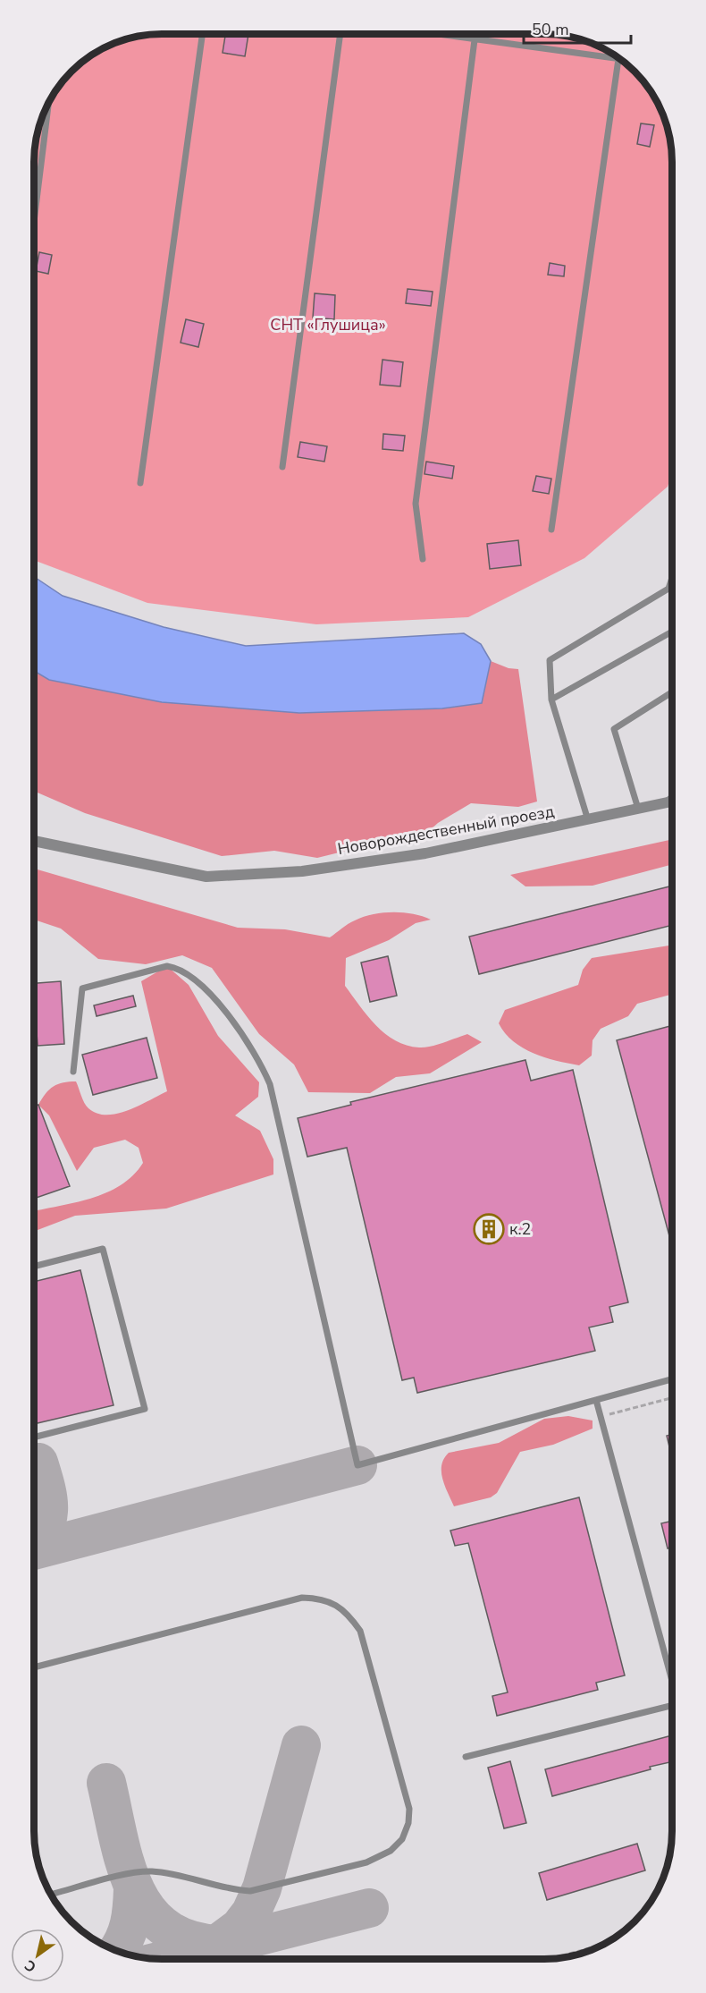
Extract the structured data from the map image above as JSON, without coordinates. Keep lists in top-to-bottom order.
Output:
{
  "streets": {
    "street": ["Новорождественный проезд"]
  },
  "parks": ["СНТ «Глушица»"],
  "places": {
    "building": ["к.2"]
  },
  "scale_bar": "50 m",
  "north": "bottom left"
}
